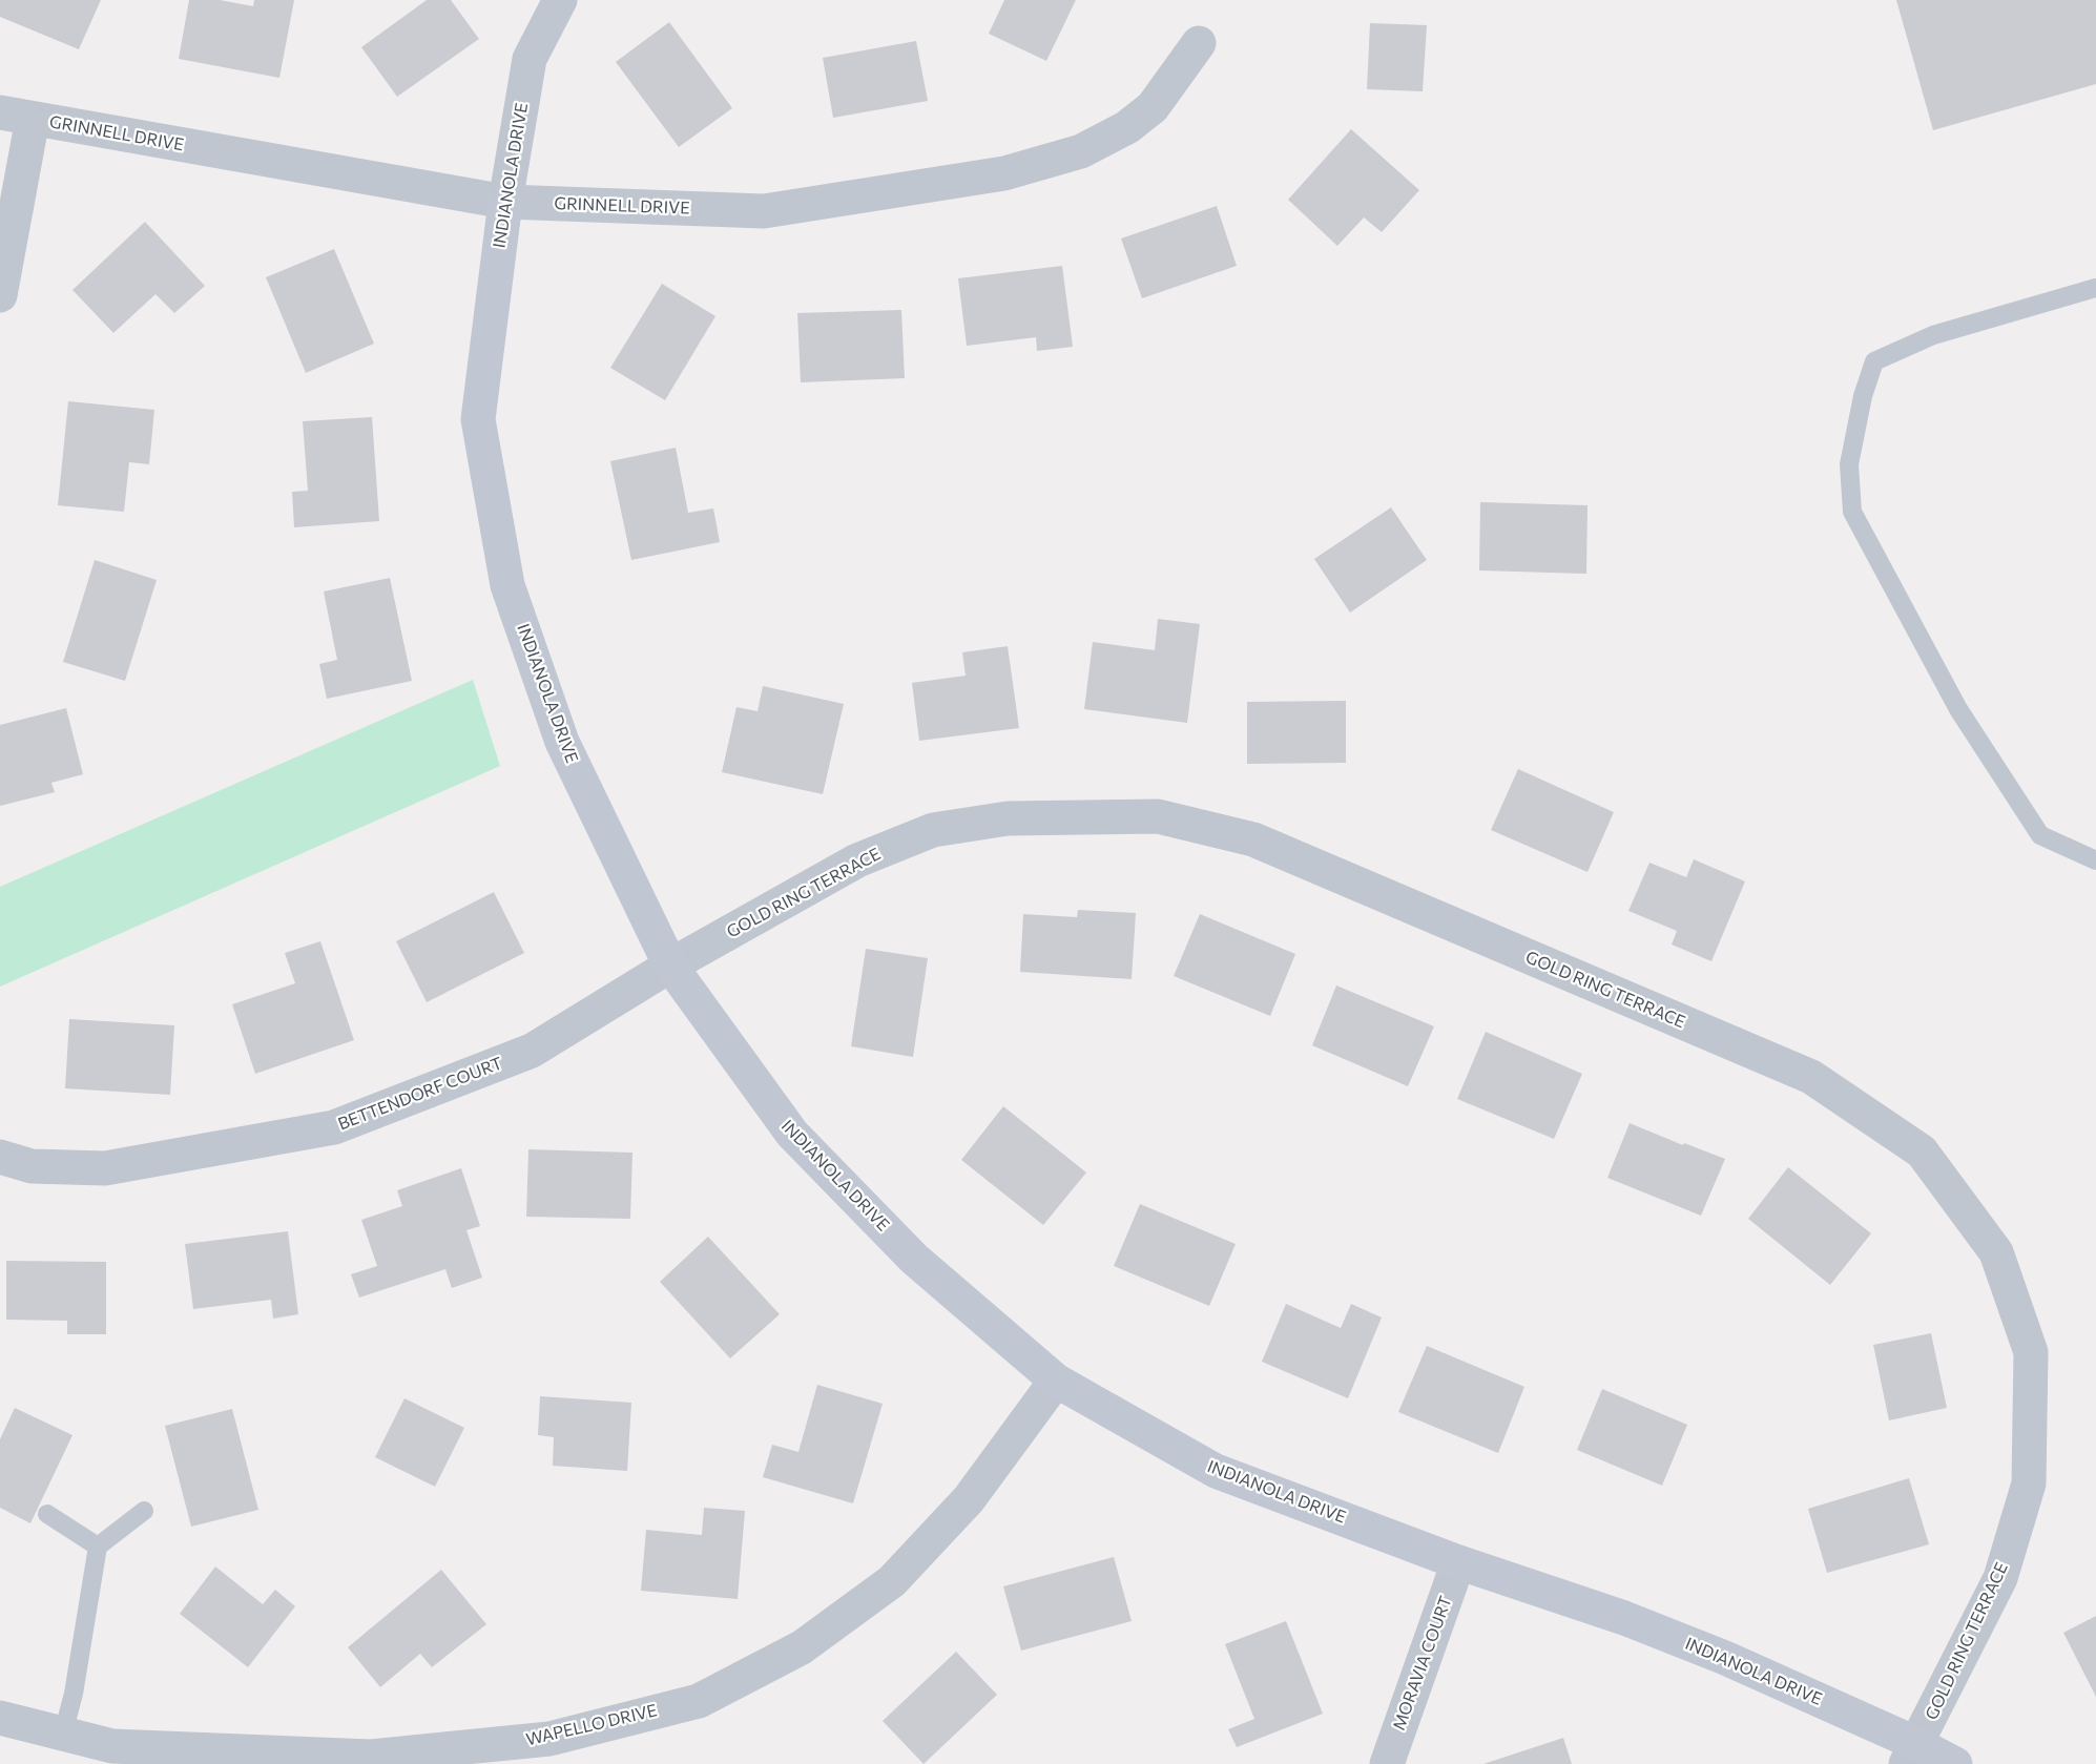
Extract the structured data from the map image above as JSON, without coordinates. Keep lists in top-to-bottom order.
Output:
{
  "streets": {
    "street": [
      "GRINNELL DRIVE",
      "INDIANOLA DRIVE",
      "GOLD RING TERRACE",
      "BETTENDORF COURT",
      "MORAVIA COURT",
      "WAPELLO DRIVE"
    ]
  },
  "crossings": [
    ["GRINNELL DRIVE", "INDIANOLA DRIVE"],
    ["INDIANOLA DRIVE", "GOLD RING TERRACE"],
    ["INDIANOLA DRIVE", "BETTENDORF COURT"],
    ["INDIANOLA DRIVE", "MORAVIA COURT"],
    ["INDIANOLA DRIVE", "WAPELLO DRIVE"],
    ["GOLD RING TERRACE", "BETTENDORF COURT"]
  ]
}
